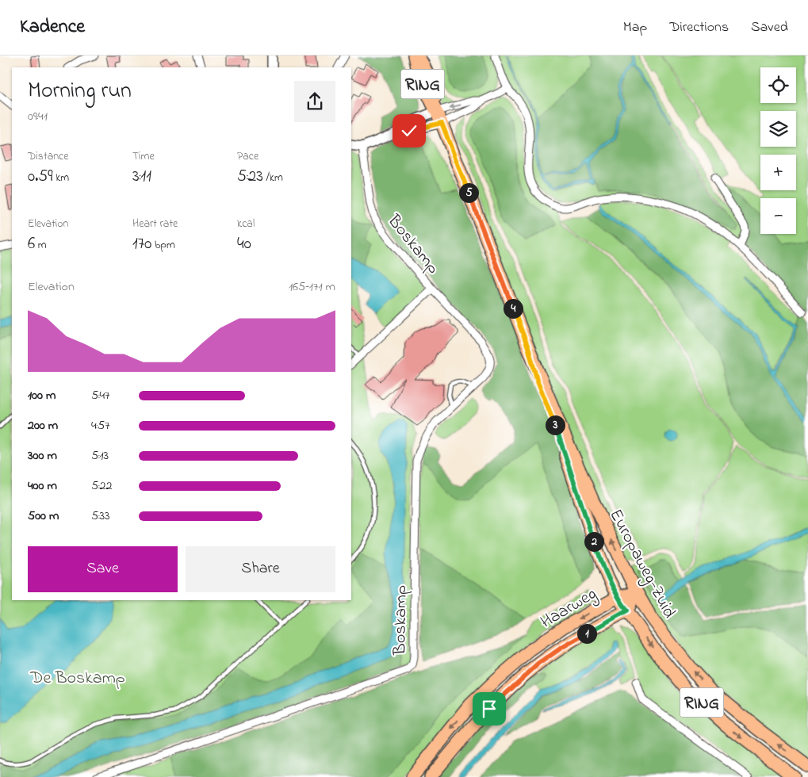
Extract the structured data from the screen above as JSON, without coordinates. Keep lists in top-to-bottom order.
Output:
{
  "streets": {
    "main road": ["RING", "Europaweg-Zuid", "Haarweg"],
    "street": ["Boskamp"]
  },
  "crossings": [
    ["Europaweg-Zuid", "Haarweg"]
  ],
  "parks": ["De Boskamp"],
  "page": {
    "header": "Kadence",
    "nav": ["Map", "Directions", "Saved"],
    "map_buttons": ["+", "−"],
    "heading": ["Morning run", "09:41"],
    "stats": [
      ["Distance", "0.59 km"],
      ["Time", "3:11"],
      ["Pace", "5:23 /km"],
      ["Elevation", "6 m"],
      ["Heart rate", "170 bpm"],
      ["kcal", "40"]
    ],
    "pins": [
      "5",
      "4",
      "3",
      "2",
      "1"
    ],
    "chart": ["Elevation", "165–171 m"],
    "list": [
      {
        "name": "100 m",
        "note": "5:47"
      },
      {
        "name": "200 m",
        "note": "4:57"
      },
      {
        "name": "300 m",
        "note": "5:13"
      },
      {
        "name": "400 m",
        "note": "5:22"
      },
      {
        "name": "500 m",
        "note": "5:33"
      }
    ],
    "buttons": ["Save", "Share"]
  }
}
